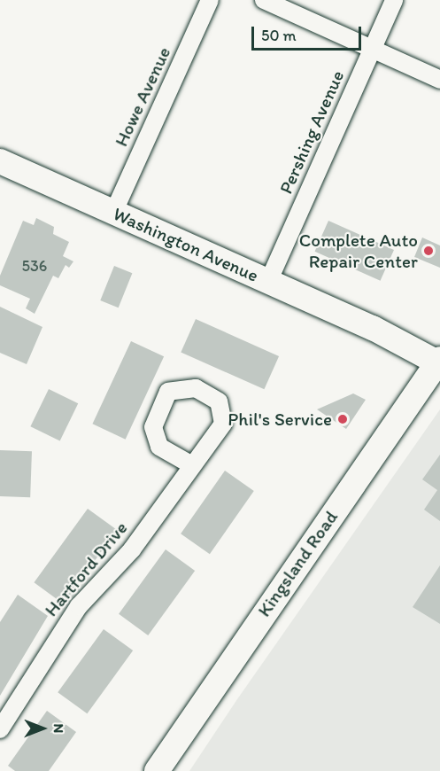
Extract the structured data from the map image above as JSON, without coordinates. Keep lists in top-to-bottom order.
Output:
{
  "streets": {
    "street": [
      "Howe Avenue",
      "Pershing Avenue",
      "Washington Avenue",
      "Kingsland Road",
      "Hartford Drive"
    ]
  },
  "crossings": [
    ["Howe Avenue", "Washington Avenue"],
    ["Pershing Avenue", "Washington Avenue"],
    ["Washington Avenue", "Kingsland Road"]
  ],
  "places": ["Complete Auto Repair Center", "Phil's Service"],
  "house_numbers": ["536"],
  "scale_bar": "50 m",
  "north": "right"
}
